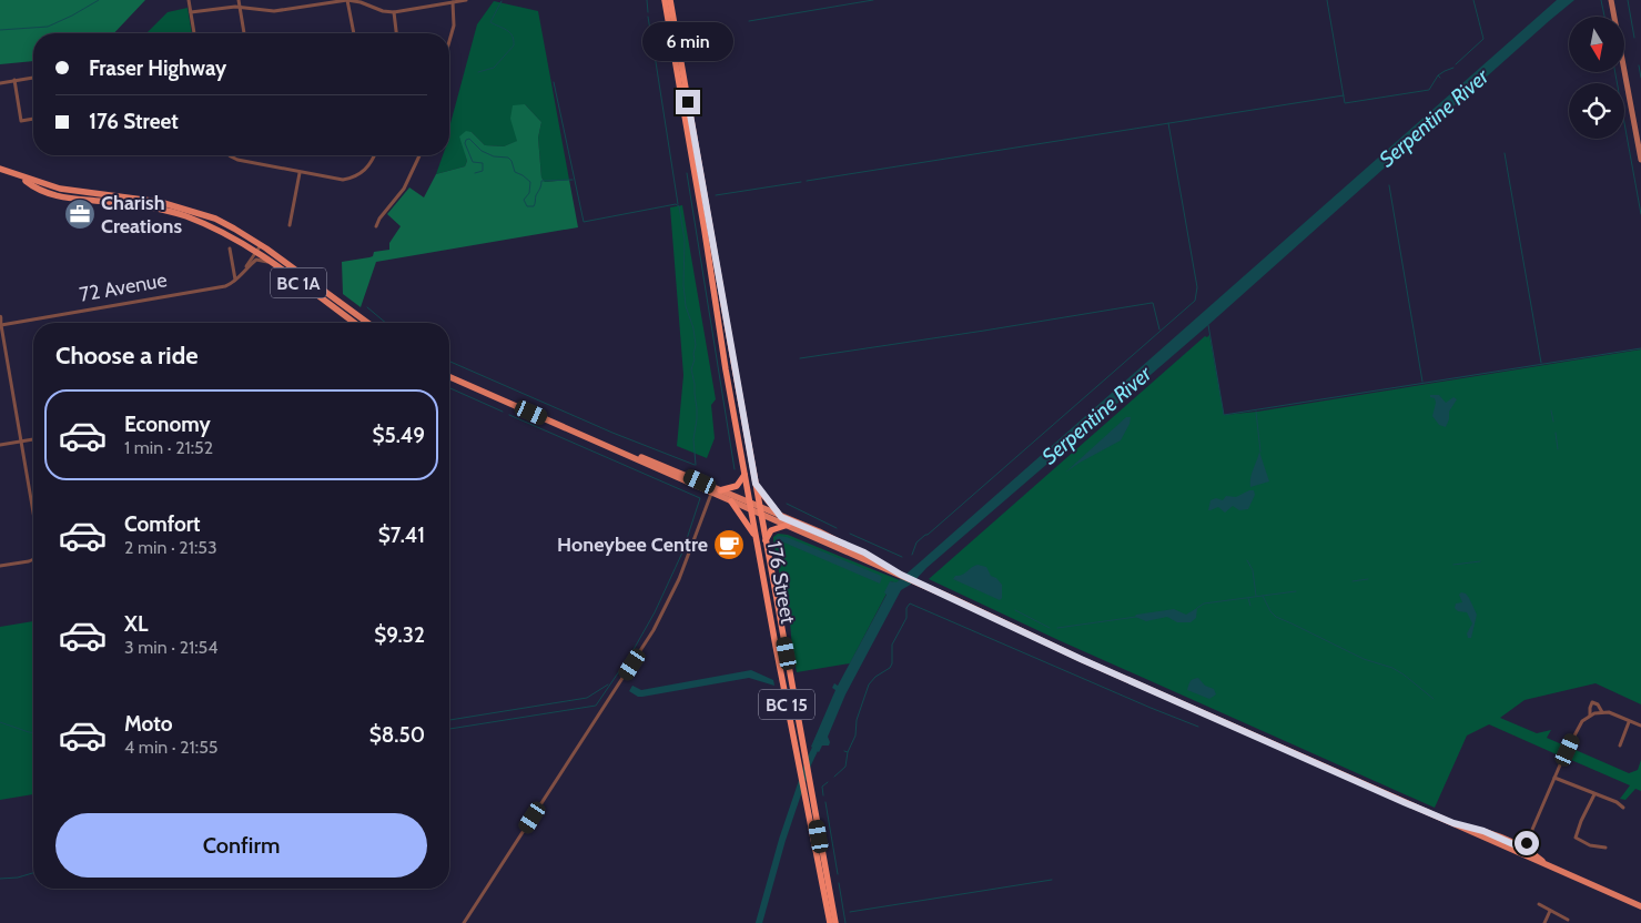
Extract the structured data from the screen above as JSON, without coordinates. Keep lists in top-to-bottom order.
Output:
{
  "streets": {
    "highway": ["176 Street", "BC 15"],
    "main road": ["BC 1A"],
    "street": ["72 Avenue"]
  },
  "crossings": [
    ["176 Street", "BC 15"]
  ],
  "water": ["Serpentine River"],
  "places": {
    "office": ["Charish Creations"],
    "cafe": ["Honeybee Centre"]
  },
  "north": "bottom",
  "page": {
    "bubble": "6 min",
    "banner": ["Fraser Highway", "176 Street"],
    "heading": "Choose a ride",
    "list": [
      {
        "name": "Economy",
        "note": "1 min · 21:52",
        "value": "$5.49"
      },
      {
        "name": "Comfort",
        "note": "2 min · 21:53",
        "value": "$7.41"
      },
      {
        "name": "XL",
        "note": "3 min · 21:54",
        "value": "$9.32"
      },
      {
        "name": "Moto",
        "note": "4 min · 21:55",
        "value": "$8.50"
      }
    ],
    "buttons": "Confirm"
  }
}
